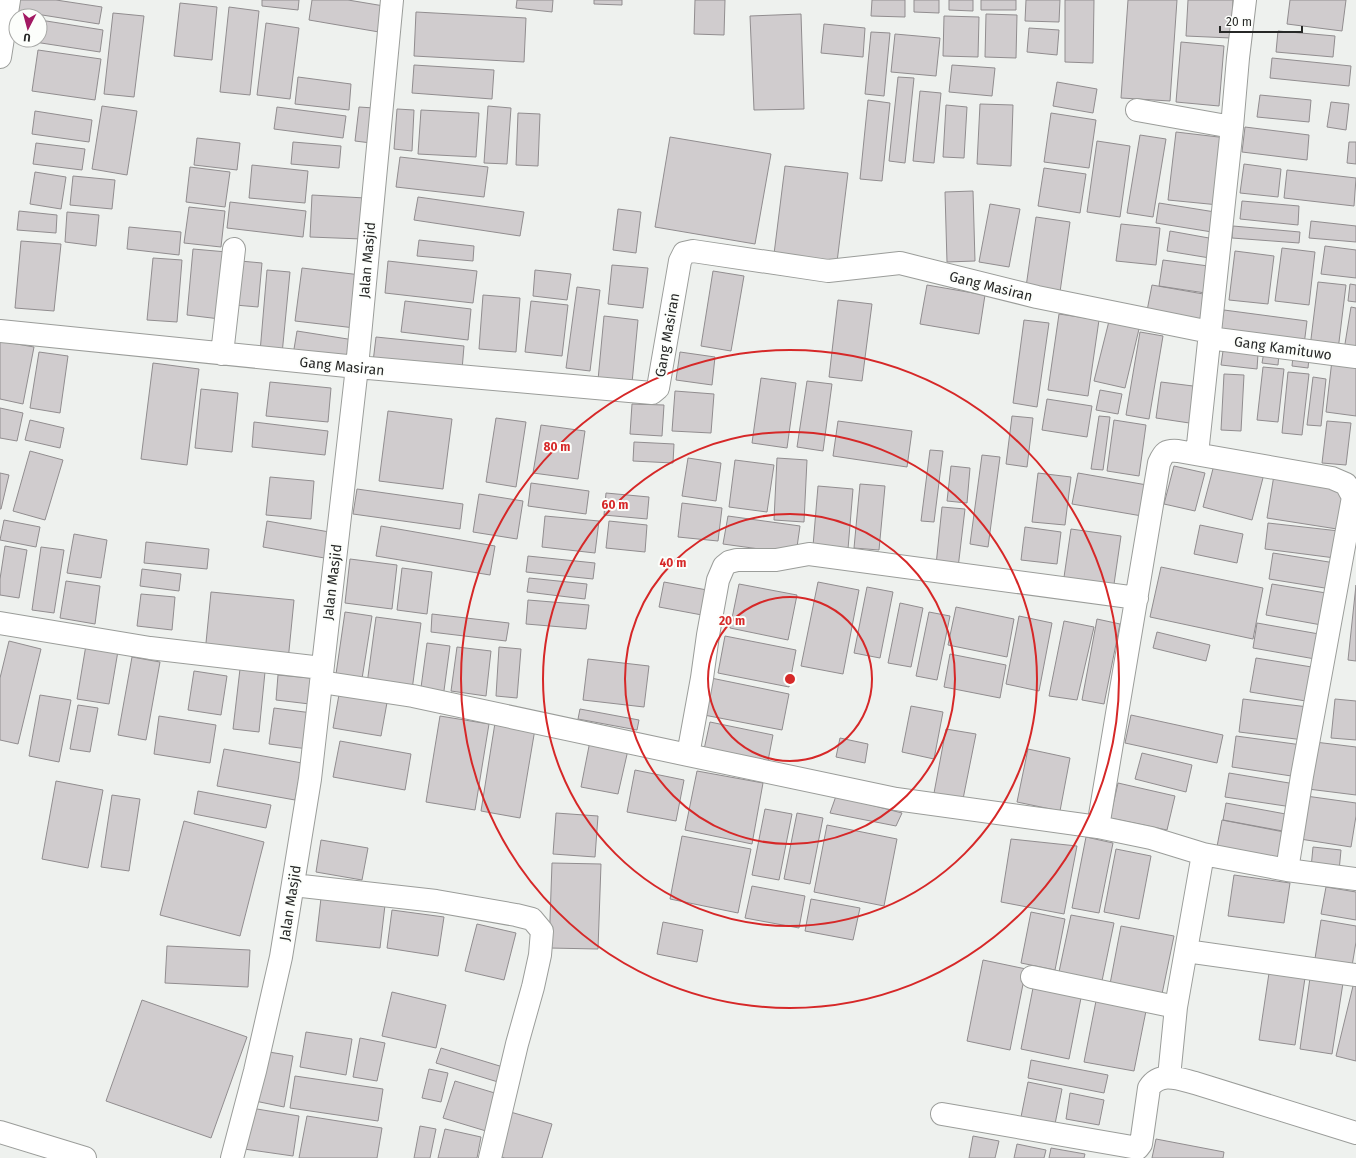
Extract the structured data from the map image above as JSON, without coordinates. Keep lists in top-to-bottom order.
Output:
{
  "streets": {
    "street": ["Jalan Masjid", "Gang Masiran", "Gang Kamituwo"]
  },
  "crossings": [
    ["Jalan Masjid", "Gang Masiran"],
    ["Gang Masiran", "Gang Kamituwo"]
  ],
  "scale_bar": "20 m",
  "north": "bottom",
  "rings": [
    "80 m",
    "60 m",
    "40 m",
    "20 m"
  ]
}
